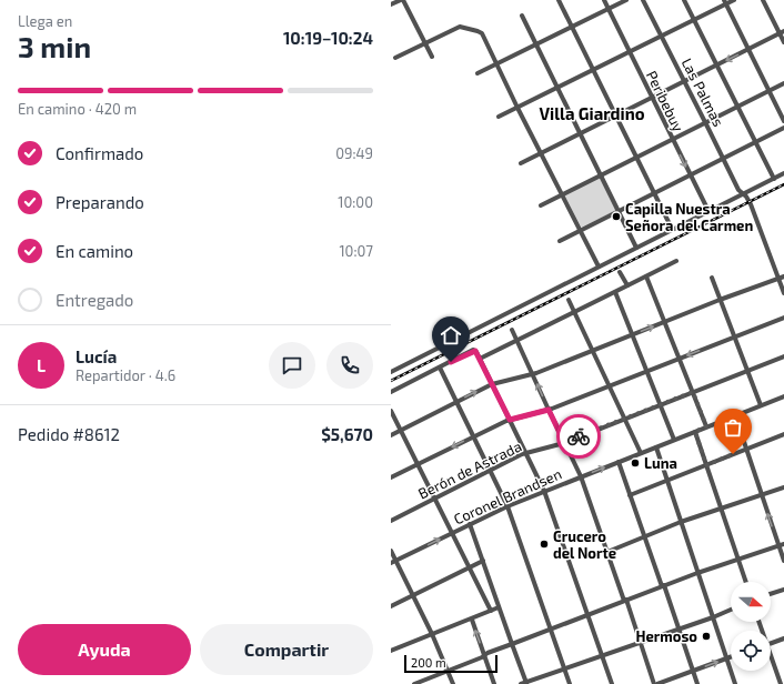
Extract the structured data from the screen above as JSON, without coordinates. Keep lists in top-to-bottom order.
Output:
{
  "streets": {
    "street": [
      "Las Palmas",
      "Peribebuy",
      "Berón de Astrada",
      "Coronel Brandsen"
    ]
  },
  "districts": ["Villa Giardino"],
  "places": [
    "Capilla Nuestra Señora del Carmen",
    "Luna",
    "Crucero del Norte",
    "Hermoso"
  ],
  "scale_bar": "200 m",
  "north": "right",
  "page": {
    "heading": ["3 min", "Llega en", "10:19–10:24"],
    "panel": [
      "Lucía",
      "Repartidor · 4.6",
      "Pedido #8612",
      "$5,670"
    ],
    "bar": "En camino · 420 m",
    "list": [
      ["Confirmado", "09:49"],
      ["Preparando", "10:00"],
      ["En camino", "10:07"],
      "Entregado"
    ],
    "round": "L",
    "buttons": ["Ayuda", "Compartir"],
    "scale": "200 m"
  }
}
